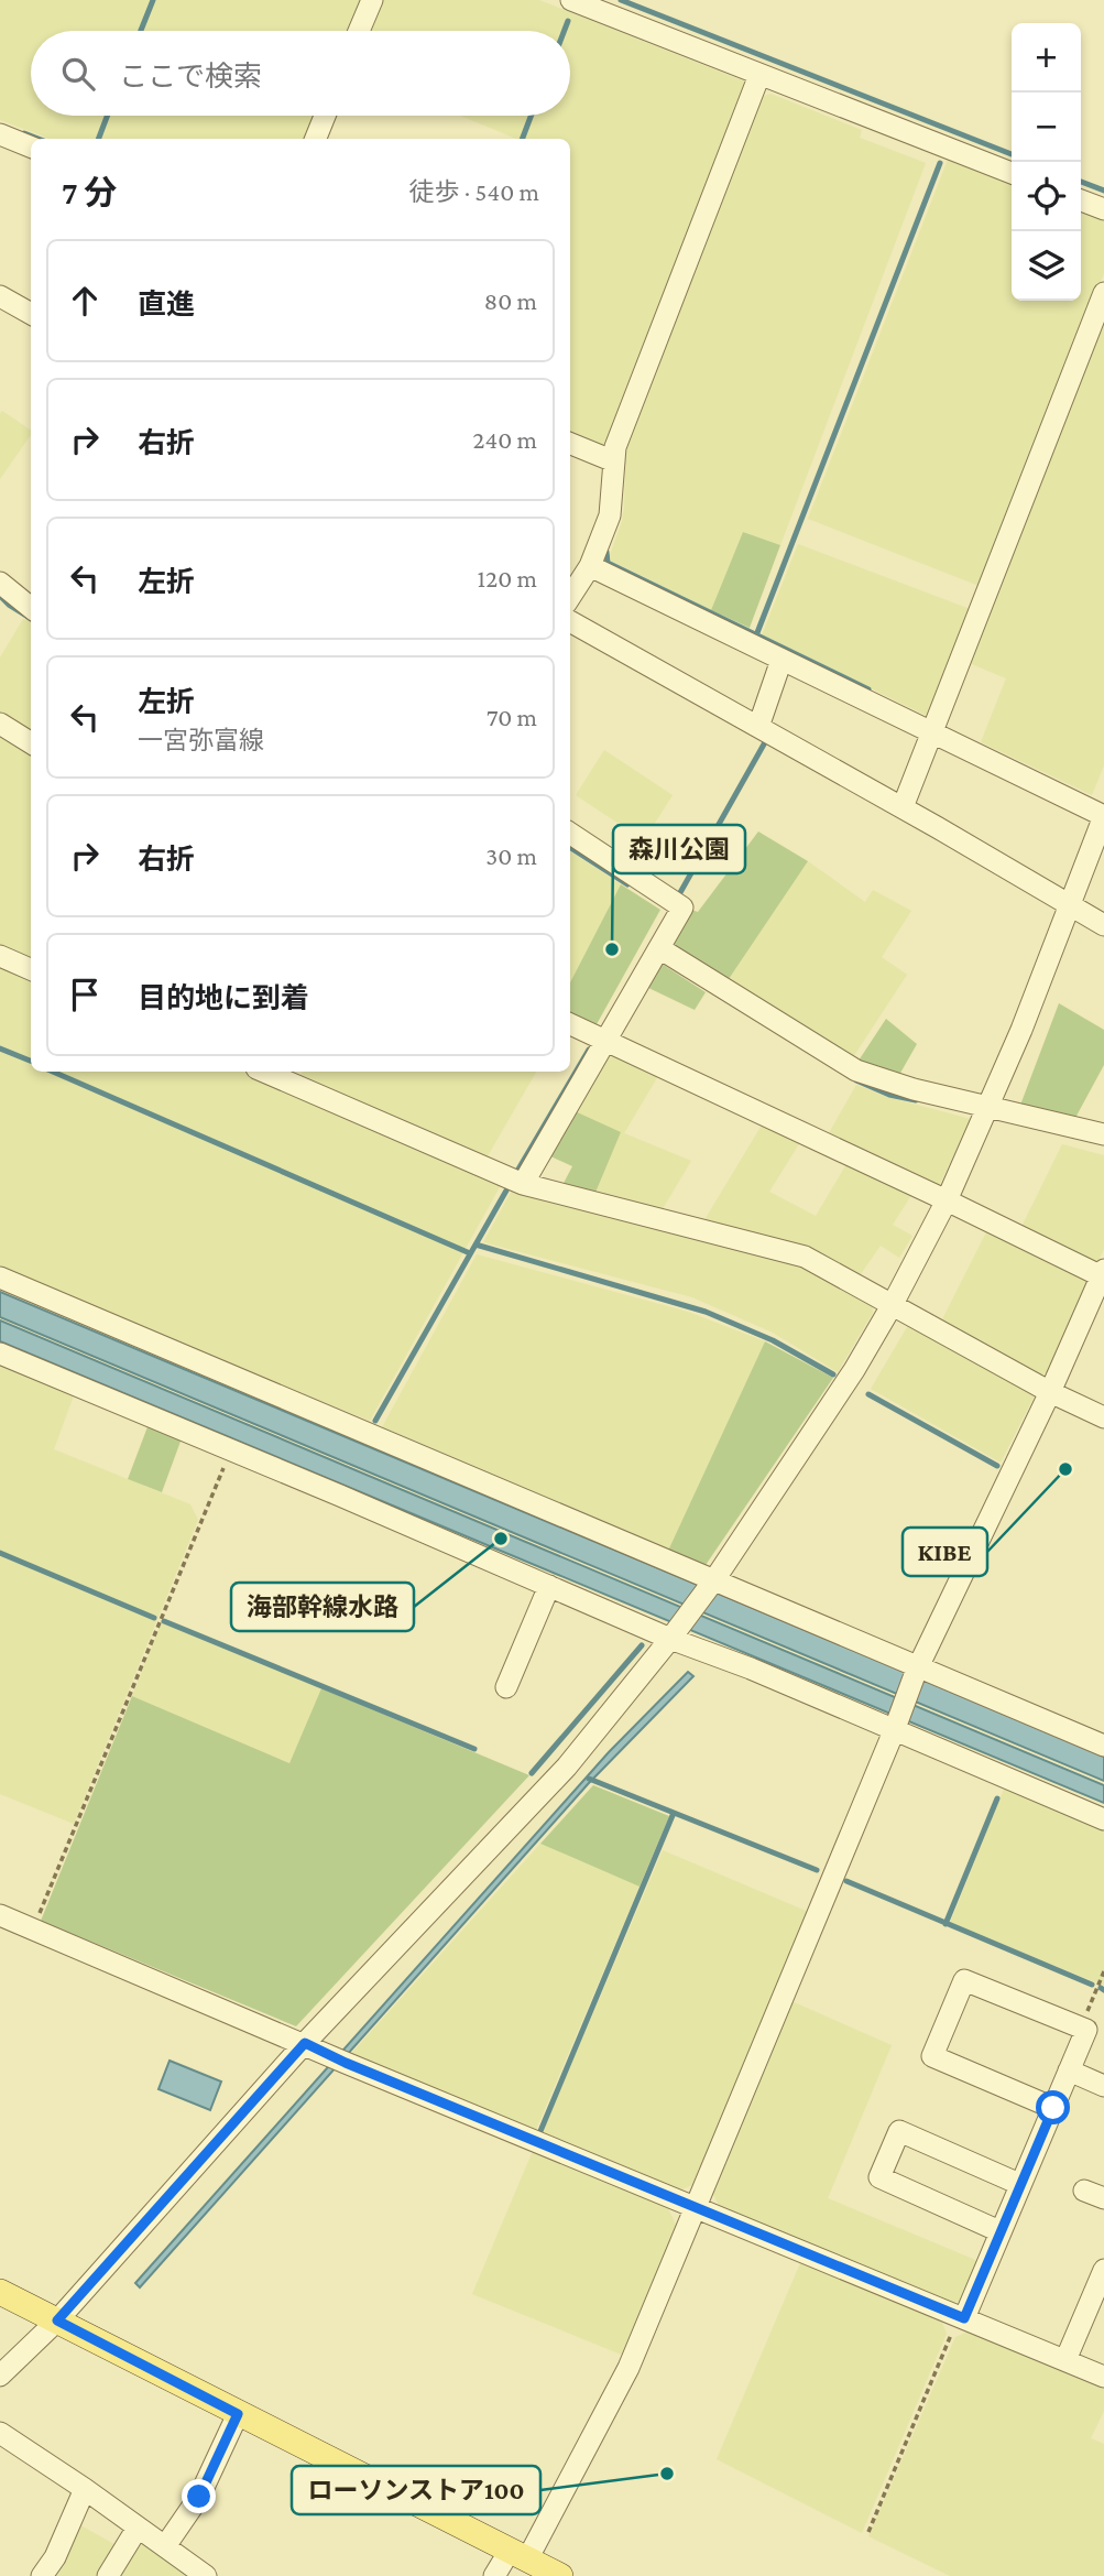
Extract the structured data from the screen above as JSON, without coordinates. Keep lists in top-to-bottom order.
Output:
{
  "places": [
    "森川公園",
    "KIBE",
    "海部幹線水路",
    "ローソンストア100"
  ],
  "page": {
    "map_buttons": ["+", "−"],
    "search": "ここで検索",
    "heading": ["7 分", "徒歩 · 540 m"],
    "list": [
      ["直進", "80 m"],
      ["右折", "240 m"],
      ["左折", "120 m"],
      ["左折", "一宮弥富線", "70 m"],
      ["右折", "30 m"],
      "目的地に到着"
    ]
  }
}
